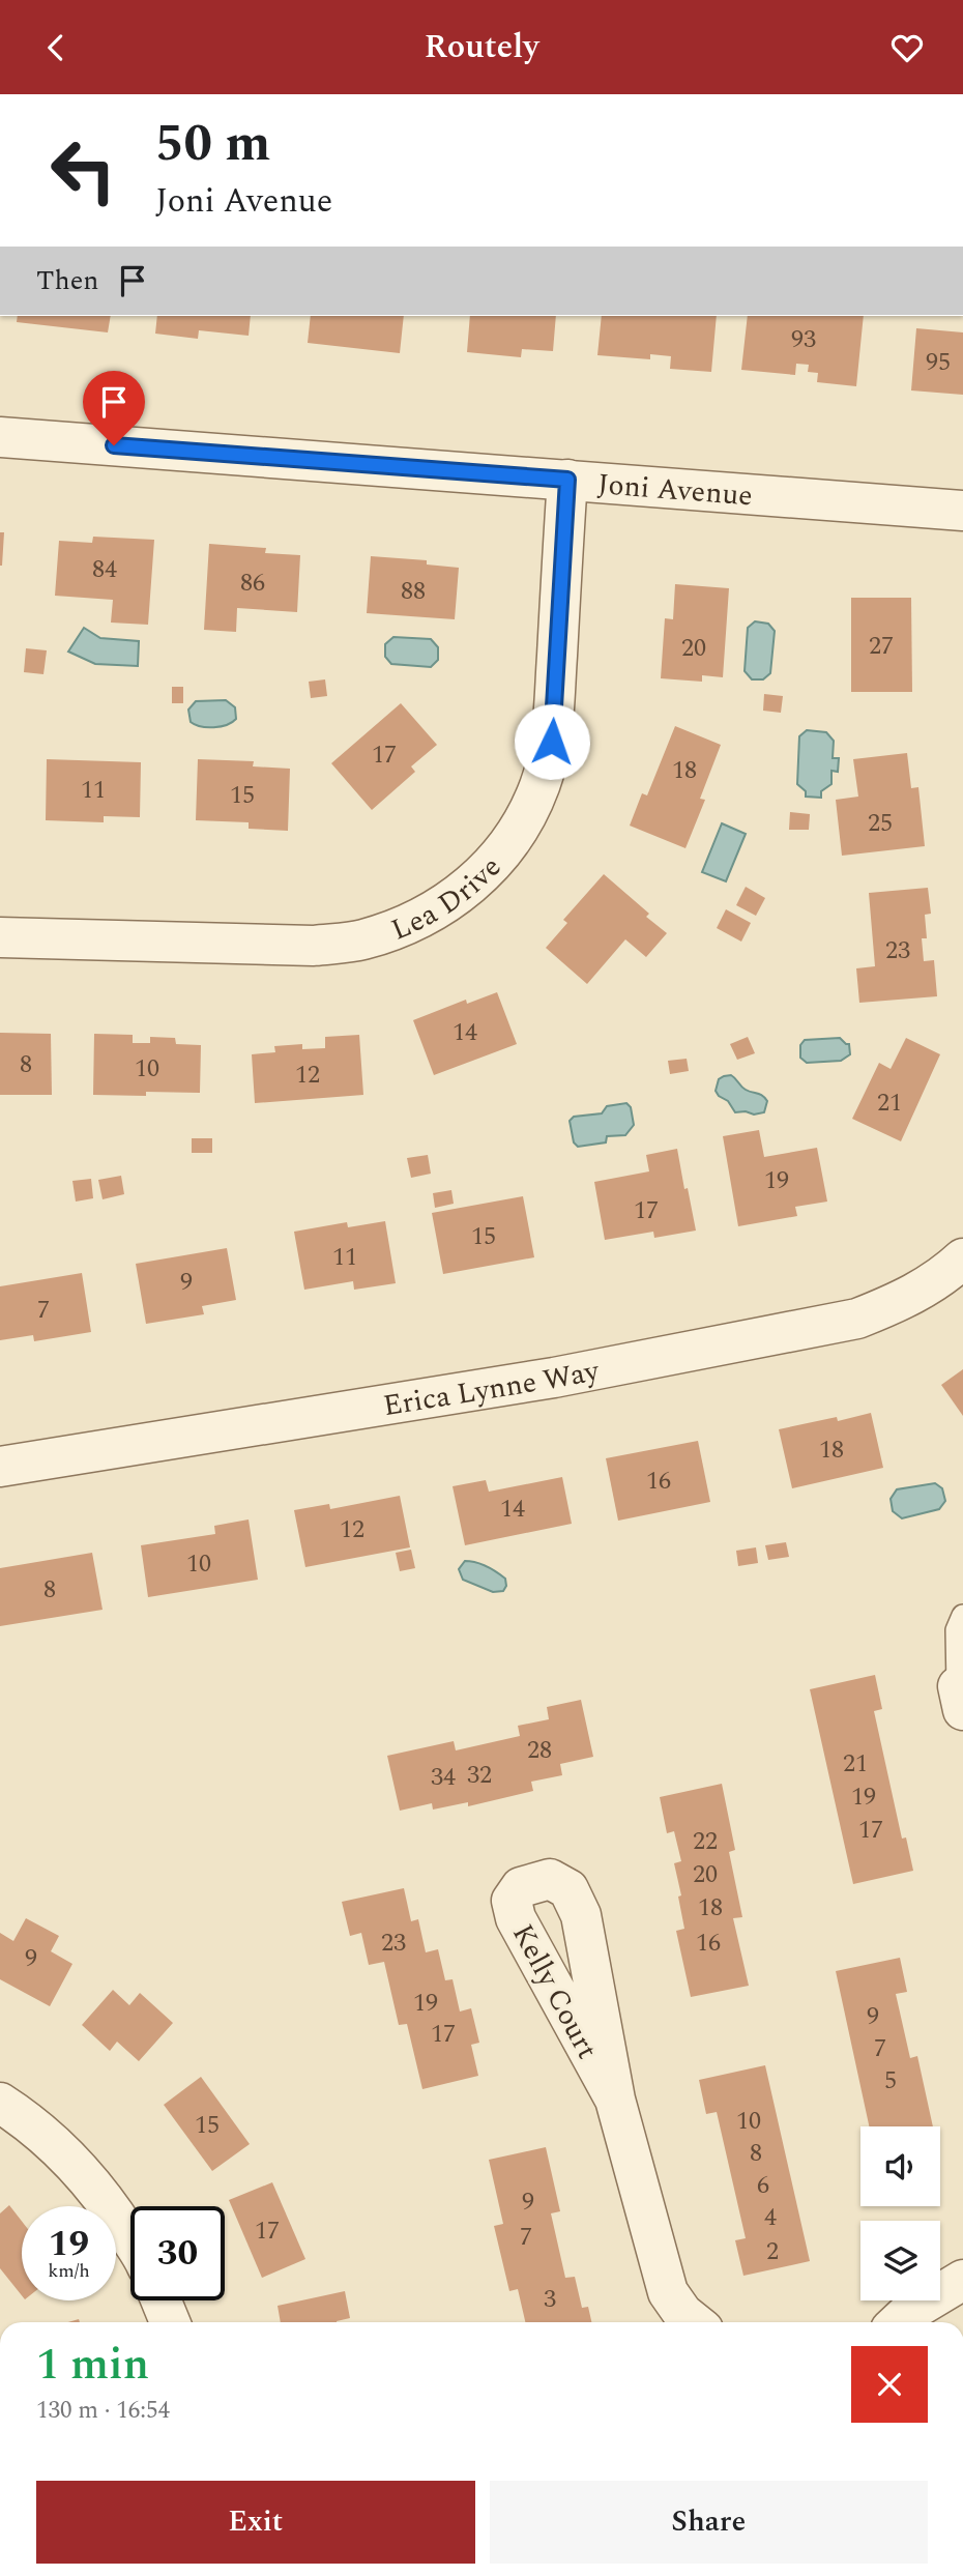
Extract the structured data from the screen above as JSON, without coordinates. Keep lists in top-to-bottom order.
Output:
{
  "streets": {
    "street": [
      "Joni Avenue",
      "Lea Drive",
      "Erica Lynne Way",
      "Kelly Court"
    ]
  },
  "crossings": [
    ["Joni Avenue", "Lea Drive"]
  ],
  "house_numbers": [
    "93",
    "95",
    "84",
    "86",
    "88",
    "27",
    "20",
    "17",
    "18",
    "11",
    "15",
    "25",
    "23",
    "14",
    "8",
    "10",
    "12",
    "21",
    "19",
    "17",
    "15",
    "11",
    "9",
    "7",
    "18",
    "16",
    "14",
    "12",
    "10",
    "8",
    "28",
    "21",
    "32",
    "34",
    "19",
    "17",
    "22",
    "20",
    "18",
    "23",
    "16",
    "9",
    "19",
    "9",
    "17",
    "7",
    "5",
    "10",
    "15",
    "8",
    "6",
    "9",
    "4",
    "17",
    "7",
    "2",
    "3"
  ],
  "page": {
    "header": "Routely",
    "turn": ["50 m", "Joni Avenue"],
    "then": "Then",
    "speed": "19 km/h",
    "limit": "30",
    "heading": ["1 min", "130 m · 16:54"],
    "buttons": ["Exit", "Share"]
  }
}
